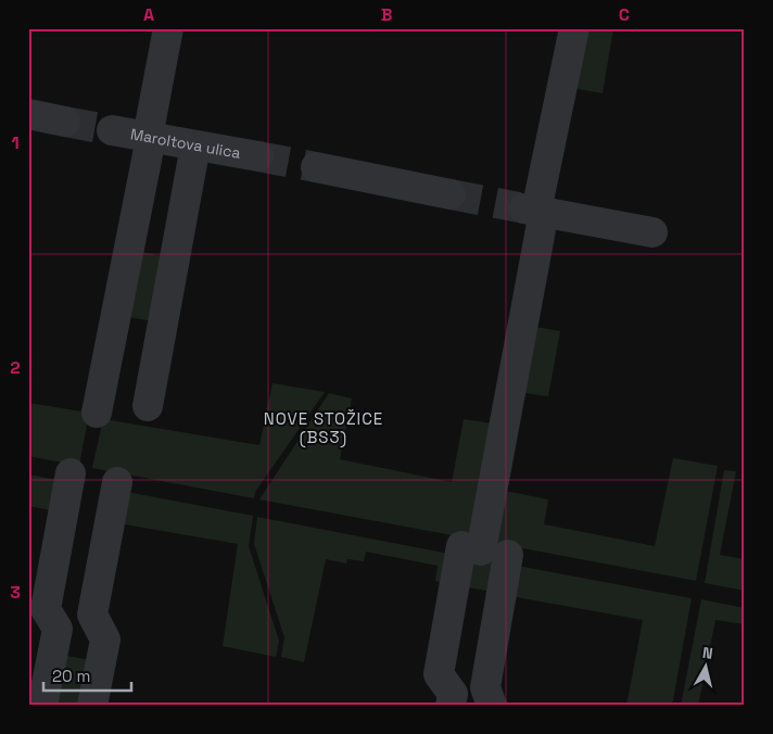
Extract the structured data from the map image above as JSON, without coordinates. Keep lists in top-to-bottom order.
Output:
{
  "streets": {
    "street": ["Maroltova ulica"]
  },
  "districts": ["NOVE STOŽICE (BS3)"],
  "scale_bar": "20 m",
  "north": "top",
  "grid": {
    "columns": ["A", "B", "C"],
    "rows": ["1", "2", "3"]
  }
}
